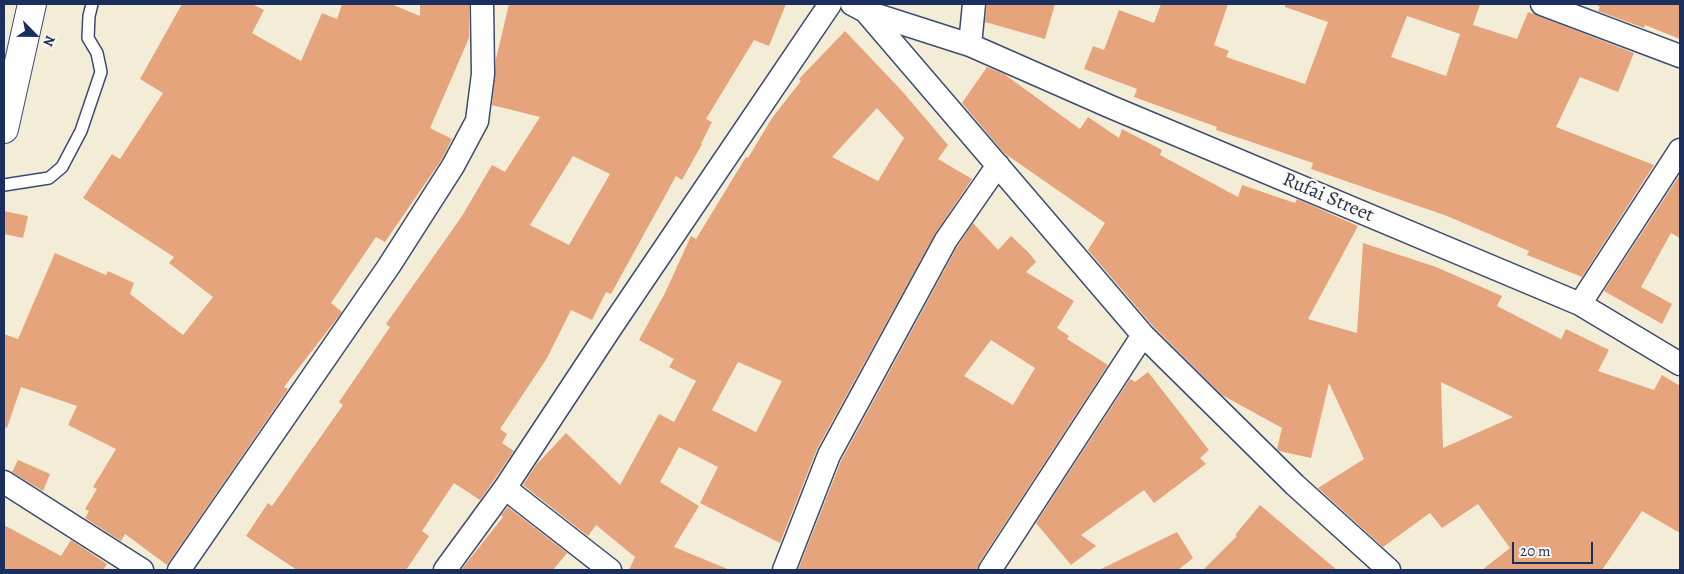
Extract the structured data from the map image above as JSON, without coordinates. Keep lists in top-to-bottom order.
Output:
{
  "streets": {
    "street": ["Rufai Street"]
  },
  "scale_bar": "20 m",
  "north": "bottom right"
}
